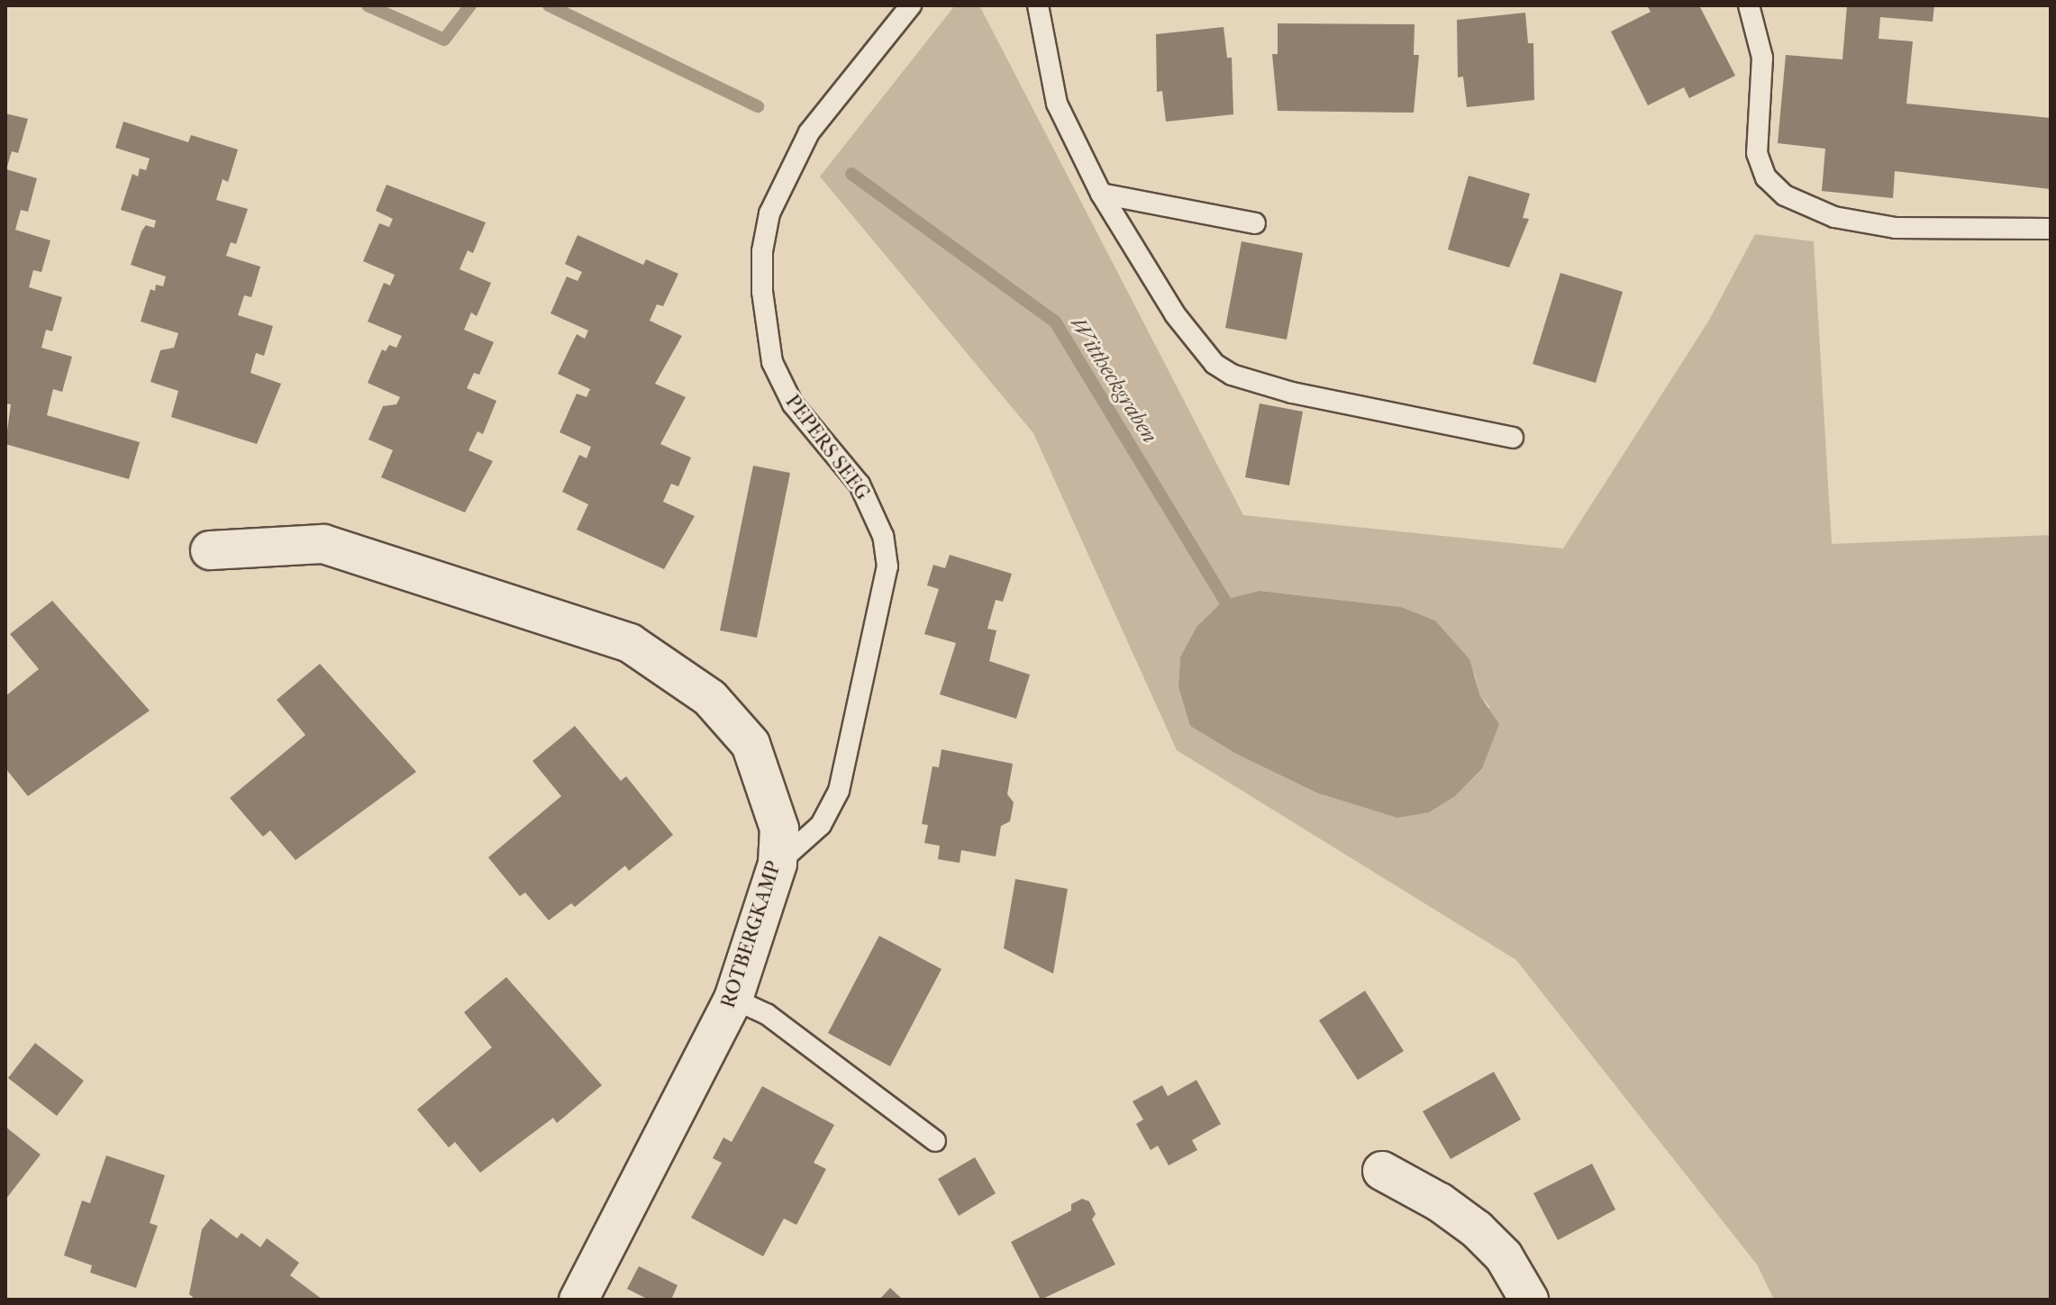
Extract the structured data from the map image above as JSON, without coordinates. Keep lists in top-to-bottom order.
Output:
{
  "streets": {
    "street": ["ROTBERGKAMP"],
    "lane": ["PEPERS SEEG"]
  },
  "crossings": [
    ["PEPERS SEEG", "ROTBERGKAMP"]
  ],
  "water": ["Wittheckgraben"]
}
